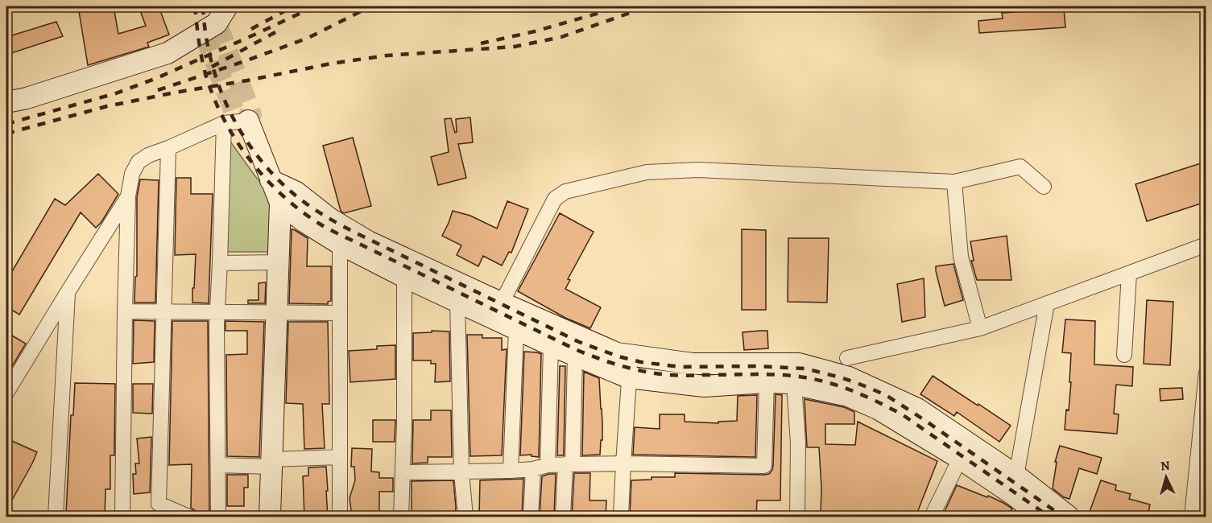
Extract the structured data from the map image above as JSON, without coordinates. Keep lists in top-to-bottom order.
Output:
{
  "north": "top"
}
